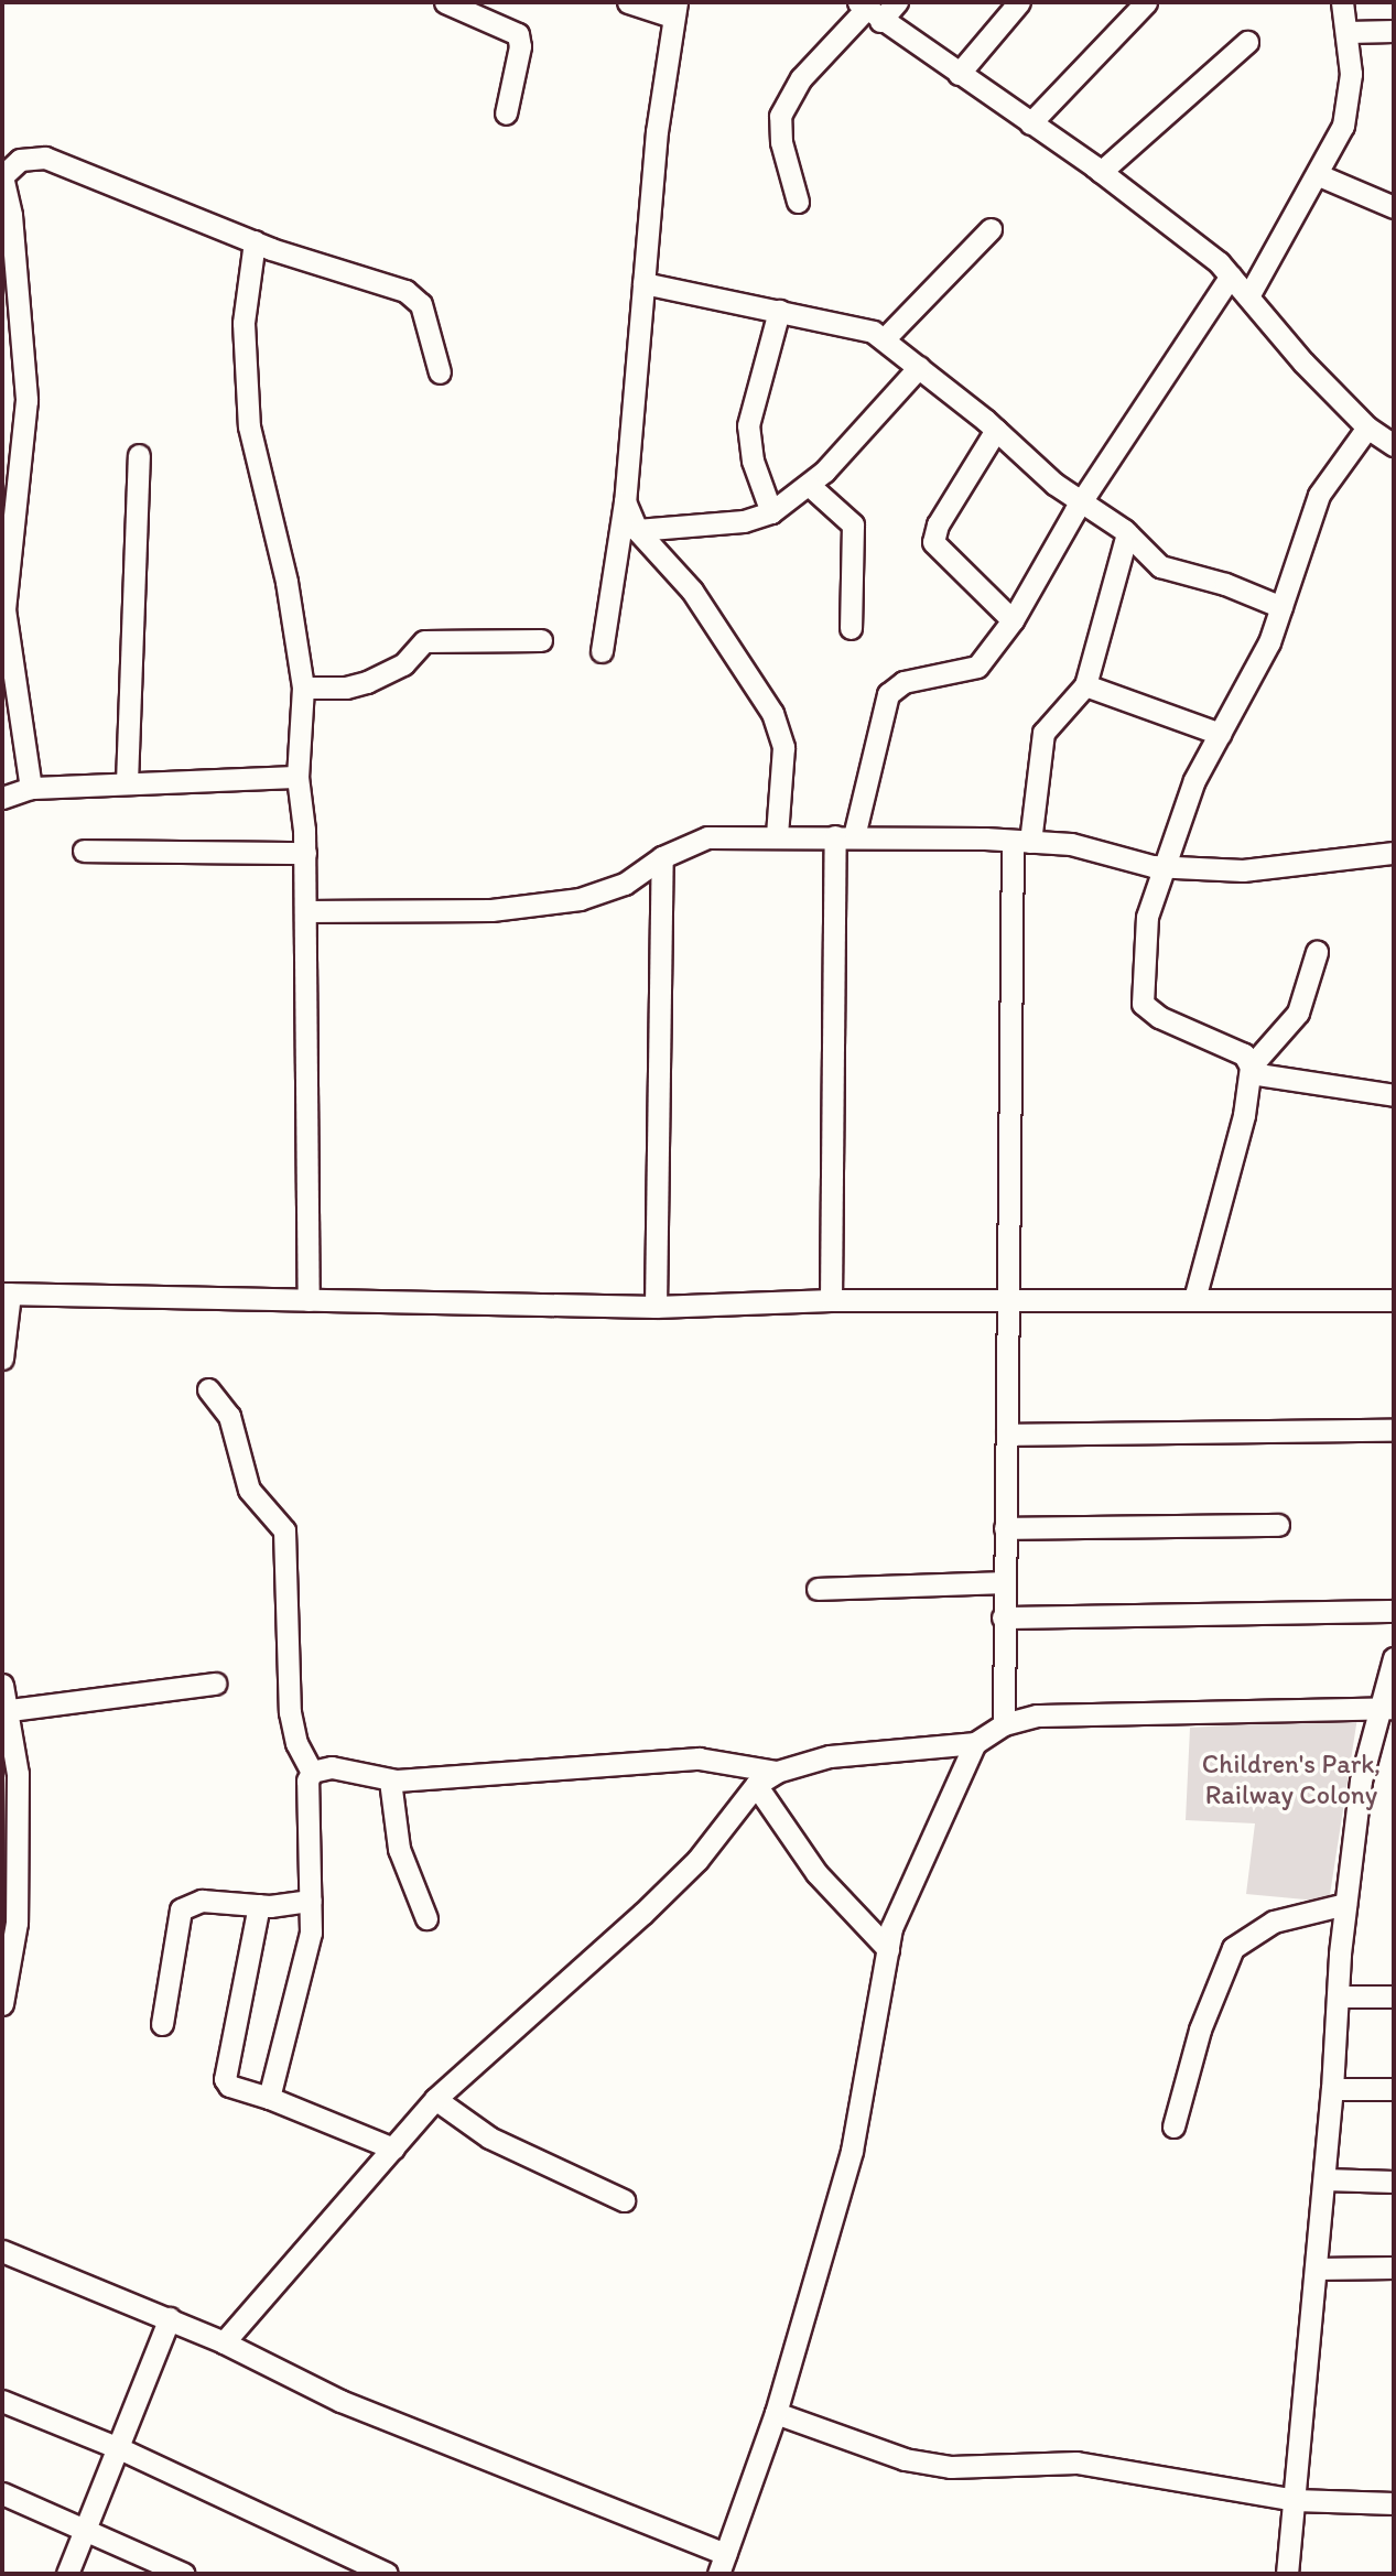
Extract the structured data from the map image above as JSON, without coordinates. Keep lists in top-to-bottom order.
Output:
{
  "parks": ["Children's Park, Railway Colony"]
}
